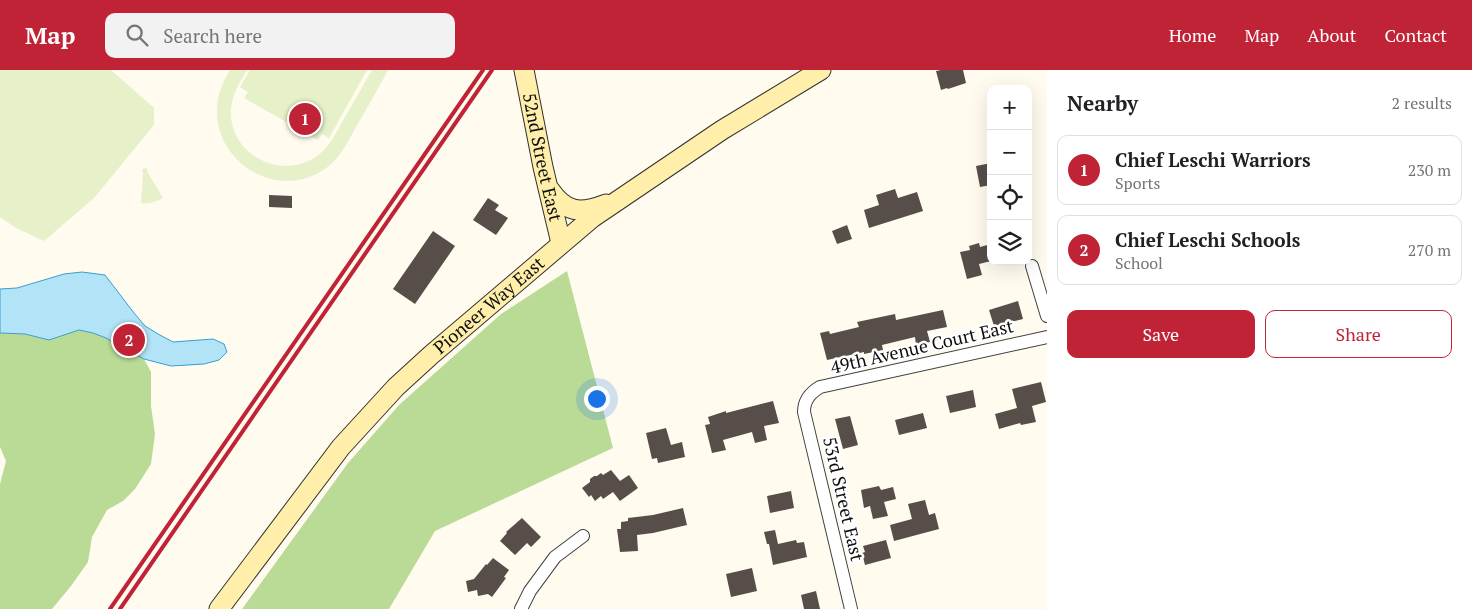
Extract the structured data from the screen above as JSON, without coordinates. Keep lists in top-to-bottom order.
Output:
{
  "streets": {
    "main road": ["52nd Street East", "Pioneer Way East"],
    "street": ["49th Avenue Court East", "53rd Street East"]
  },
  "crossings": [
    ["52nd Street East", "Pioneer Way East"],
    ["49th Avenue Court East", "53rd Street East"]
  ],
  "page": {
    "header": "Map",
    "search": "Search here",
    "nav": [
      "Home",
      "Map",
      "About",
      "Contact"
    ],
    "heading": ["Nearby", "2 results"],
    "map_buttons": ["+", "−"],
    "pins": ["1", "2"],
    "list": [
      {
        "mark": "1",
        "name": "Chief Leschi Warriors",
        "note": "Sports",
        "value": "230 m"
      },
      {
        "mark": "2",
        "name": "Chief Leschi Schools",
        "note": "School",
        "value": "270 m"
      }
    ],
    "buttons": ["Save", "Share"]
  }
}
